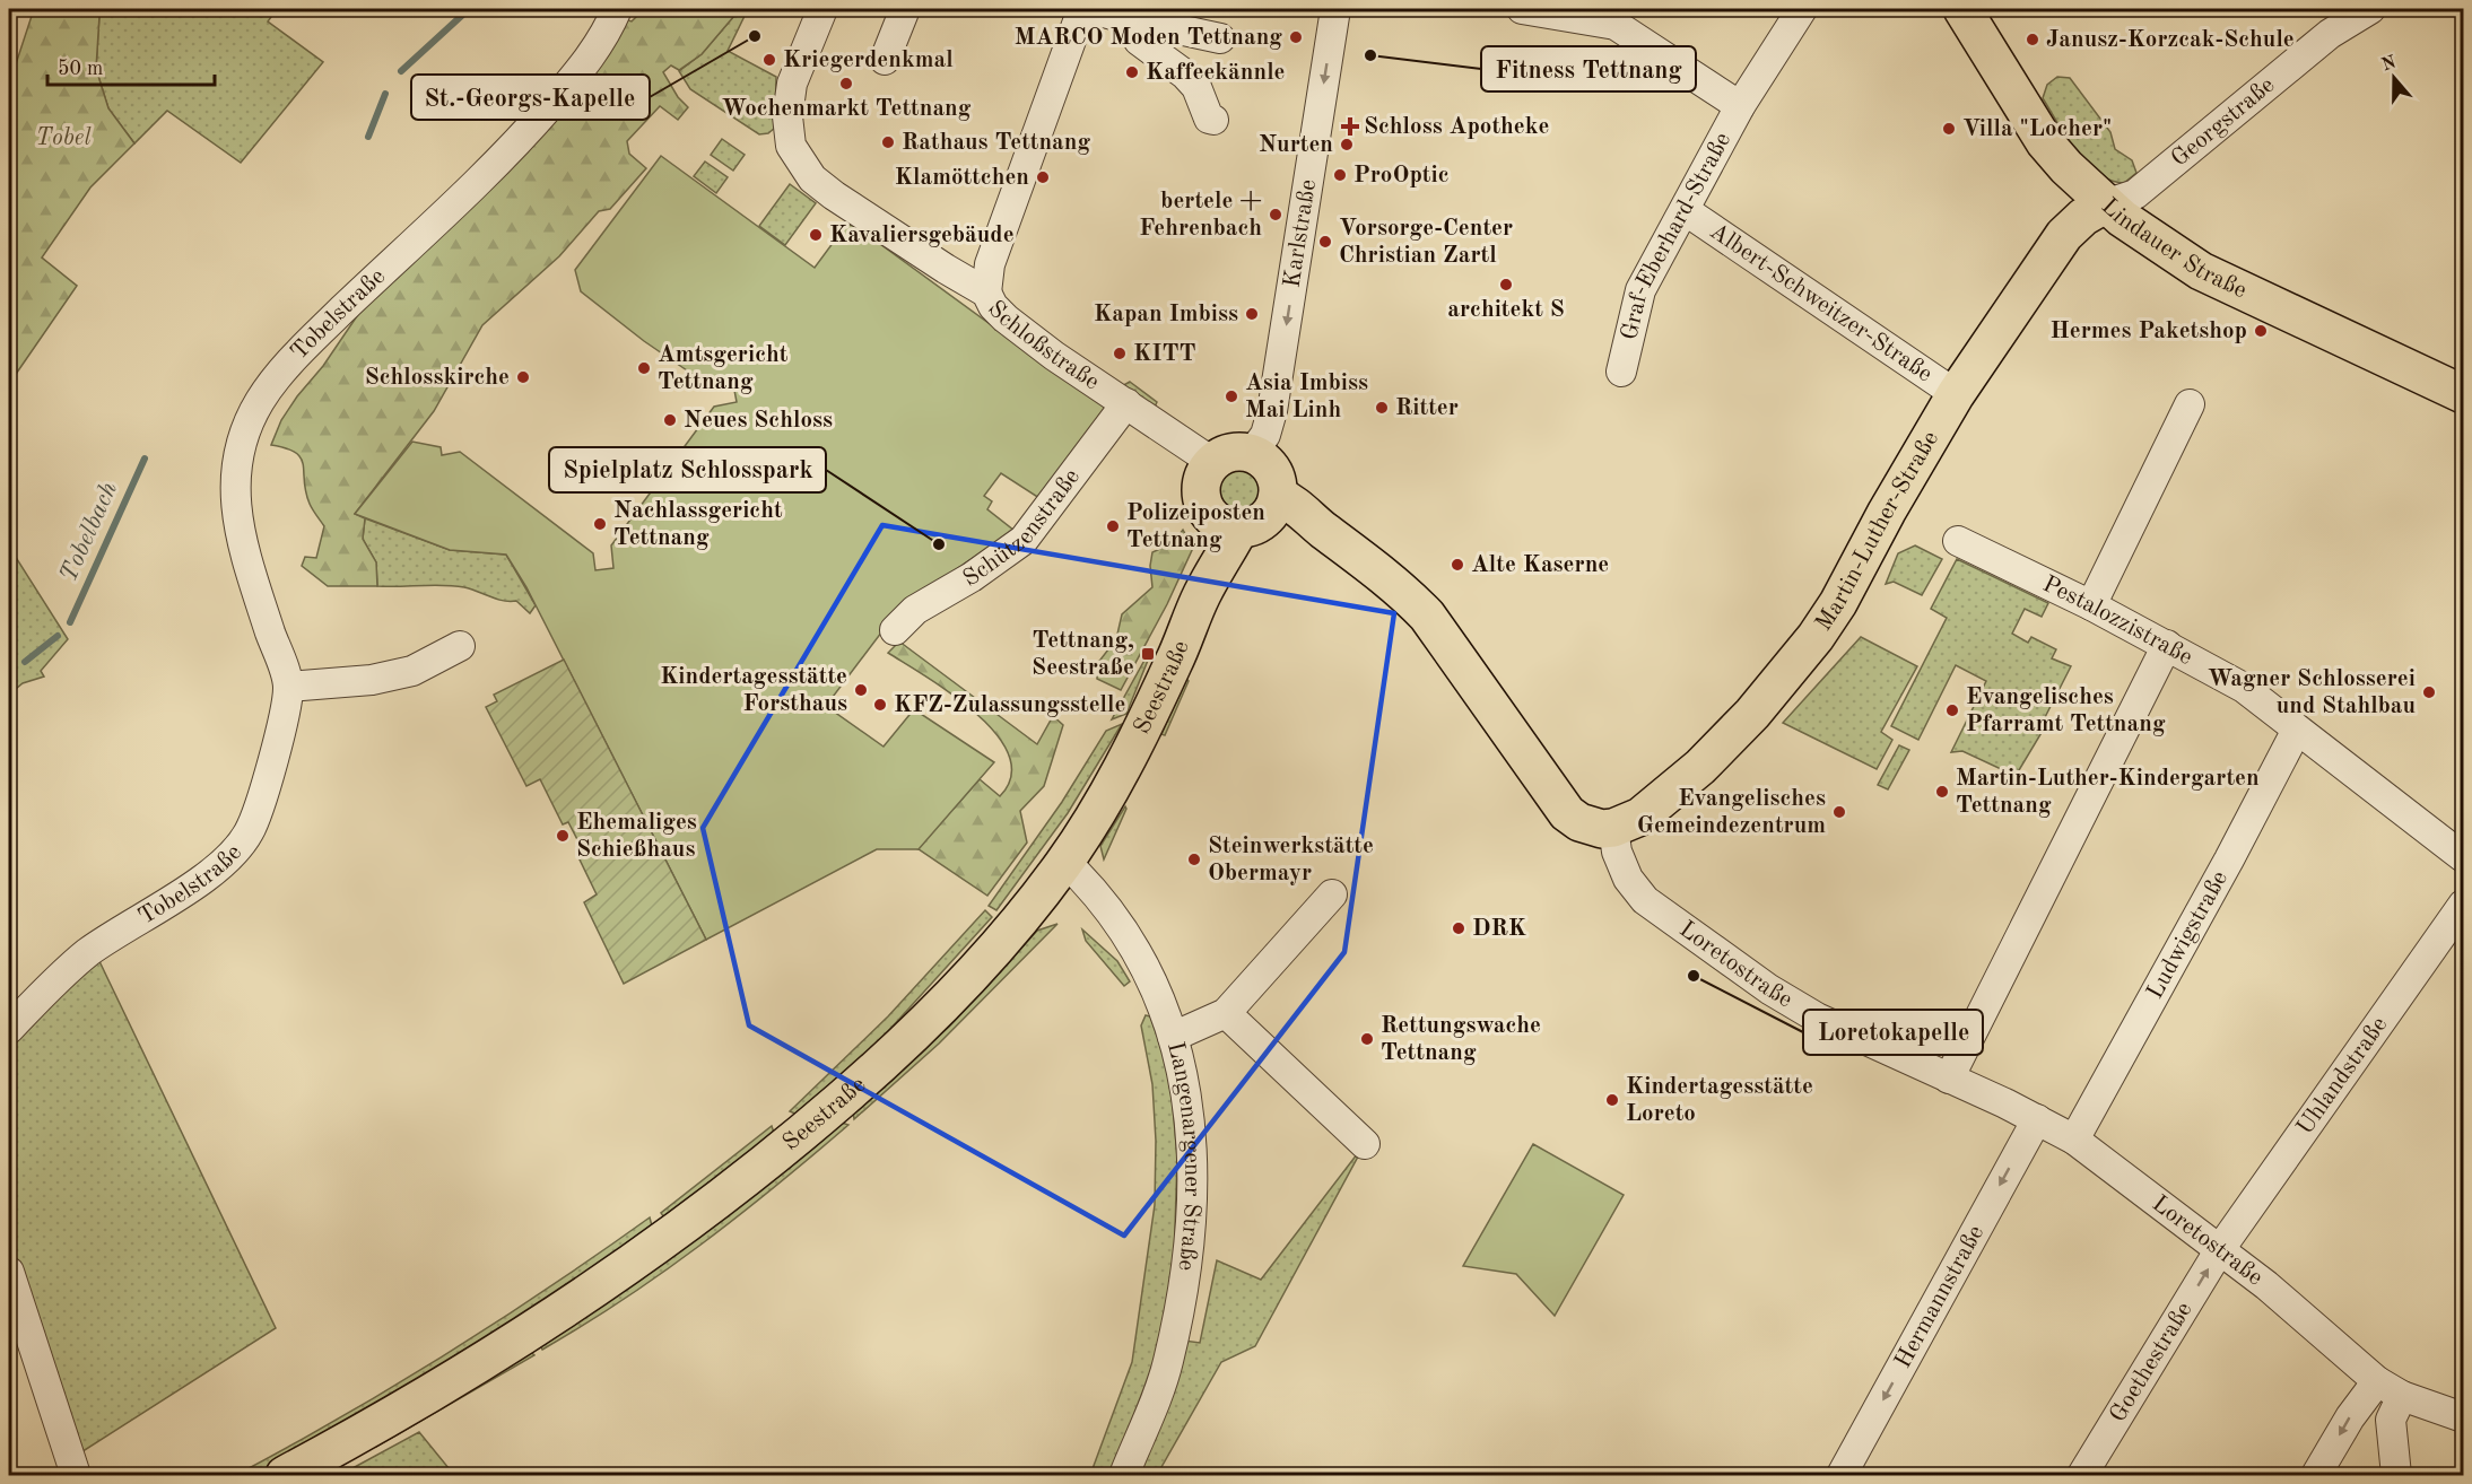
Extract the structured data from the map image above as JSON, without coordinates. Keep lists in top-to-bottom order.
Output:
{
  "streets": {
    "main road": ["Lindauer Straße", "Martin-Luther-Straße", "Seestraße"],
    "street": [
      "Georgstraße",
      "Karlstraße",
      "Graf-Eberhard-Straße",
      "Albert-Schweitzer-Straße",
      "Tobelstraße",
      "Schloßstraße",
      "Schützenstraße",
      "Pestalozzistraße",
      "Ludwigstraße",
      "Loretostraße",
      "Uhlandstraße",
      "Langenargener Straße",
      "Hermannstraße",
      "Goethestraße"
    ]
  },
  "crossings": [
    ["Georgstraße", "Lindauer Straße"],
    ["Georgstraße", "Martin-Luther-Straße"],
    ["Karlstraße", "Schloßstraße"],
    ["Karlstraße", "Seestraße"],
    ["Graf-Eberhard-Straße", "Albert-Schweitzer-Straße"],
    ["Lindauer Straße", "Martin-Luther-Straße"],
    ["Albert-Schweitzer-Straße", "Martin-Luther-Straße"],
    ["Schloßstraße", "Schützenstraße"],
    ["Schloßstraße", "Seestraße"],
    ["Martin-Luther-Straße", "Loretostraße"],
    ["Pestalozzistraße", "Ludwigstraße"],
    ["Seestraße", "Langenargener Straße"],
    ["Ludwigstraße", "Loretostraße"],
    ["Loretostraße", "Uhlandstraße"],
    ["Loretostraße", "Hermannstraße"],
    ["Loretostraße", "Goethestraße"],
    ["Uhlandstraße", "Goethestraße"]
  ],
  "one_way": ["Karlstraße", "Hermannstraße"],
  "water": ["Tobelbach"],
  "parks": ["Tobel"],
  "places": {
    "other": [
      "St.-Georgs-Kapelle",
      "MARCO Moden Tettnang",
      "Janusz-Korzcak-Schule",
      "Fitness Tettnang",
      "Kriegerdenkmal",
      "Kaffeekännle",
      "Wochenmarkt Tettnang",
      "Villa \"Locher\"",
      "Rathaus Tettnang",
      "Nurten",
      "ProOptic",
      "Klamöttchen",
      "bertele + Fehrenbach",
      "Kavaliersgebäude",
      "Vorsorge-Center Christian Zartl",
      "architekt S",
      "Kapan Imbiss",
      "Hermes Paketshop",
      "KITT",
      "Amtsgericht Tettnang",
      "Schlosskirche",
      "Asia Imbiss Mai Linh",
      "Ritter",
      "Neues Schloss",
      "Nachlassgericht Tettnang",
      "Polizeiposten Tettnang",
      "Spielplatz Schlosspark",
      "Alte Kaserne",
      "Kindertagesstätte Forsthaus",
      "Wagner Schlosserei und Stahlbau",
      "KFZ-Zulassungsstelle",
      "Evangelisches Pfarramt Tettnang",
      "Martin-Luther-Kindergarten Tettnang",
      "Evangelisches Gemeindezentrum",
      "Ehemaliges Schießhaus",
      "Steinwerkstätte Obermayr",
      "DRK",
      "Loretokapelle",
      "Rettungswache Tettnang",
      "Kindertagesstätte Loreto"
    ],
    "health": ["Schloss Apotheke"],
    "transit": ["Tettnang, Seestraße"]
  },
  "scale_bar": "50 m",
  "north": "top"
}
